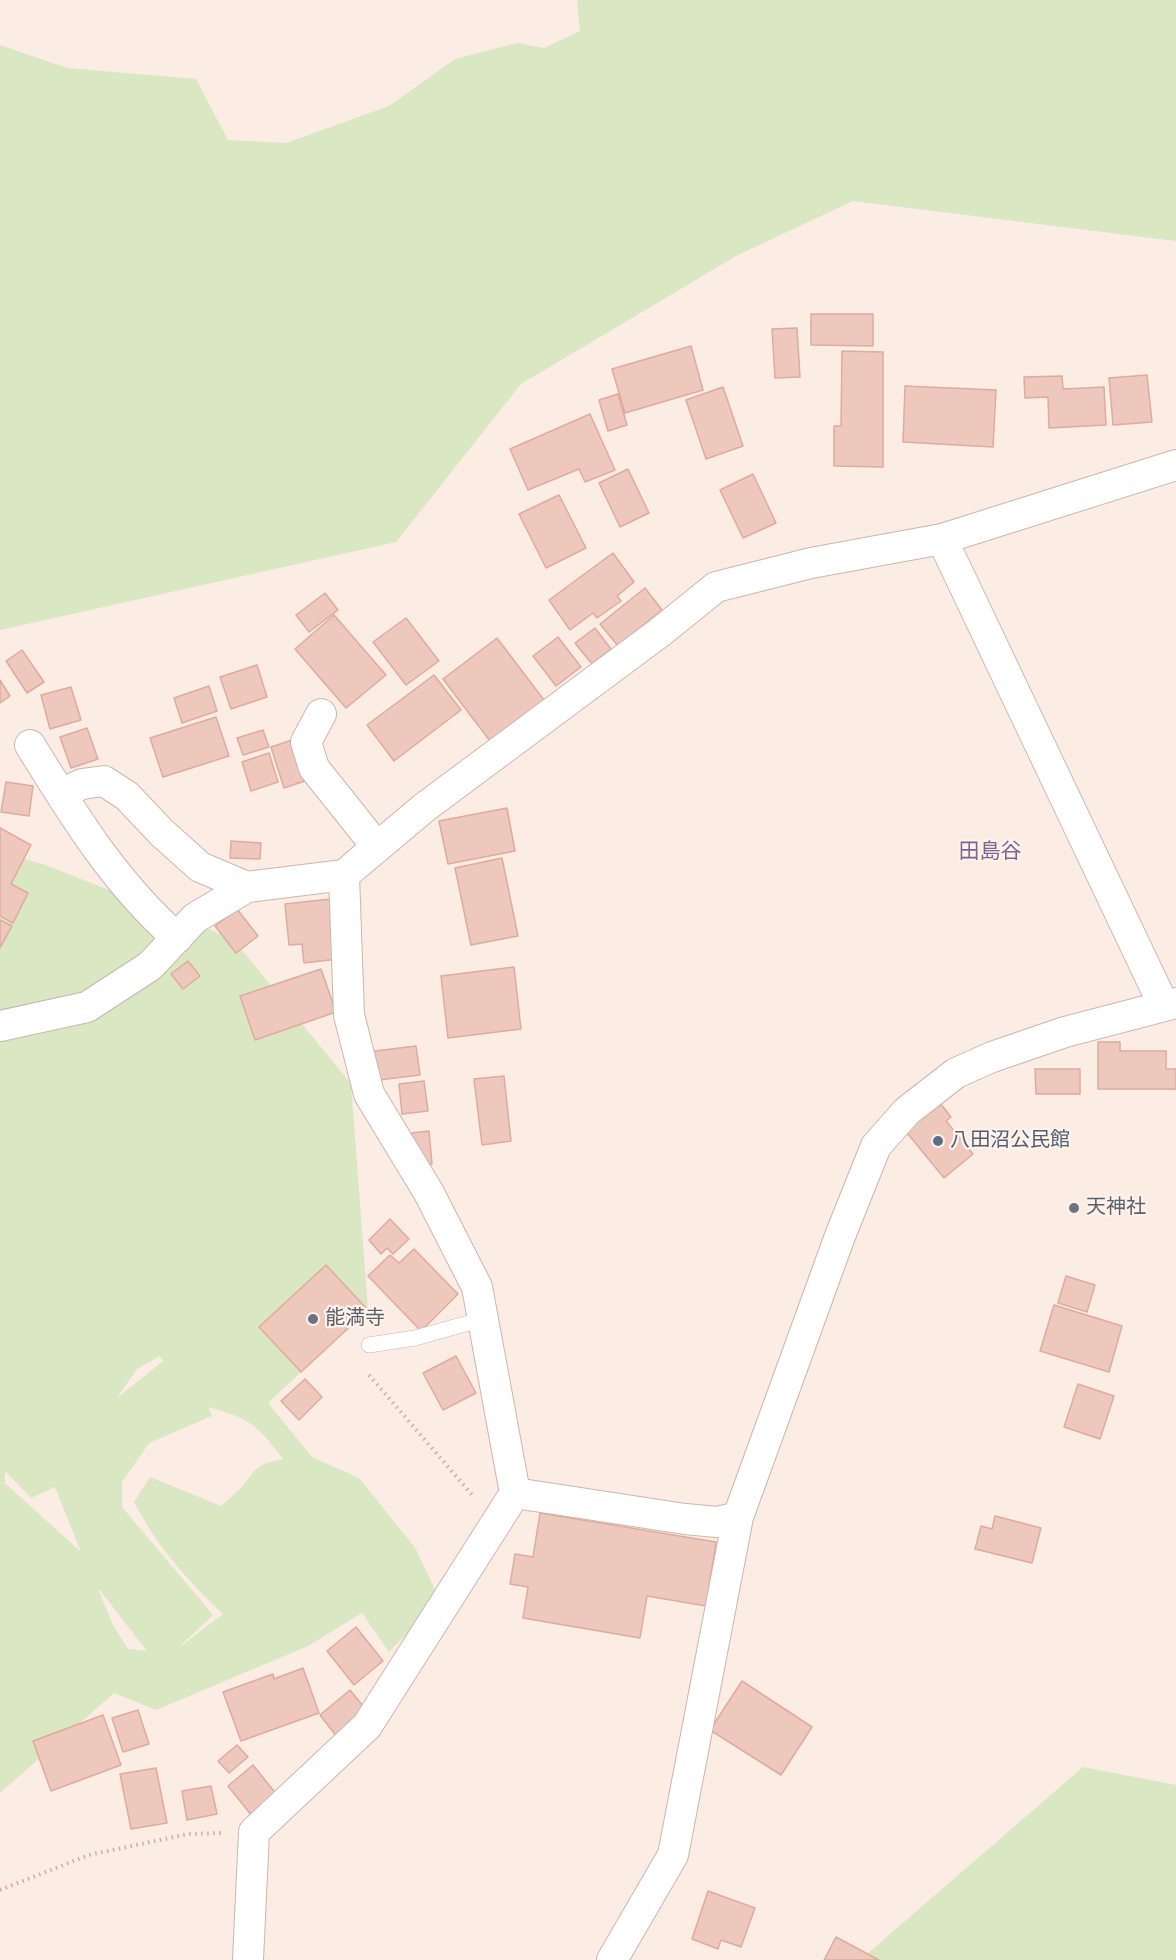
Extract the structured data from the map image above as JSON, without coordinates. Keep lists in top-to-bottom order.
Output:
{
  "districts": ["田島谷"],
  "places": ["八田沼公民館", "天神社", "能満寺"]
}
